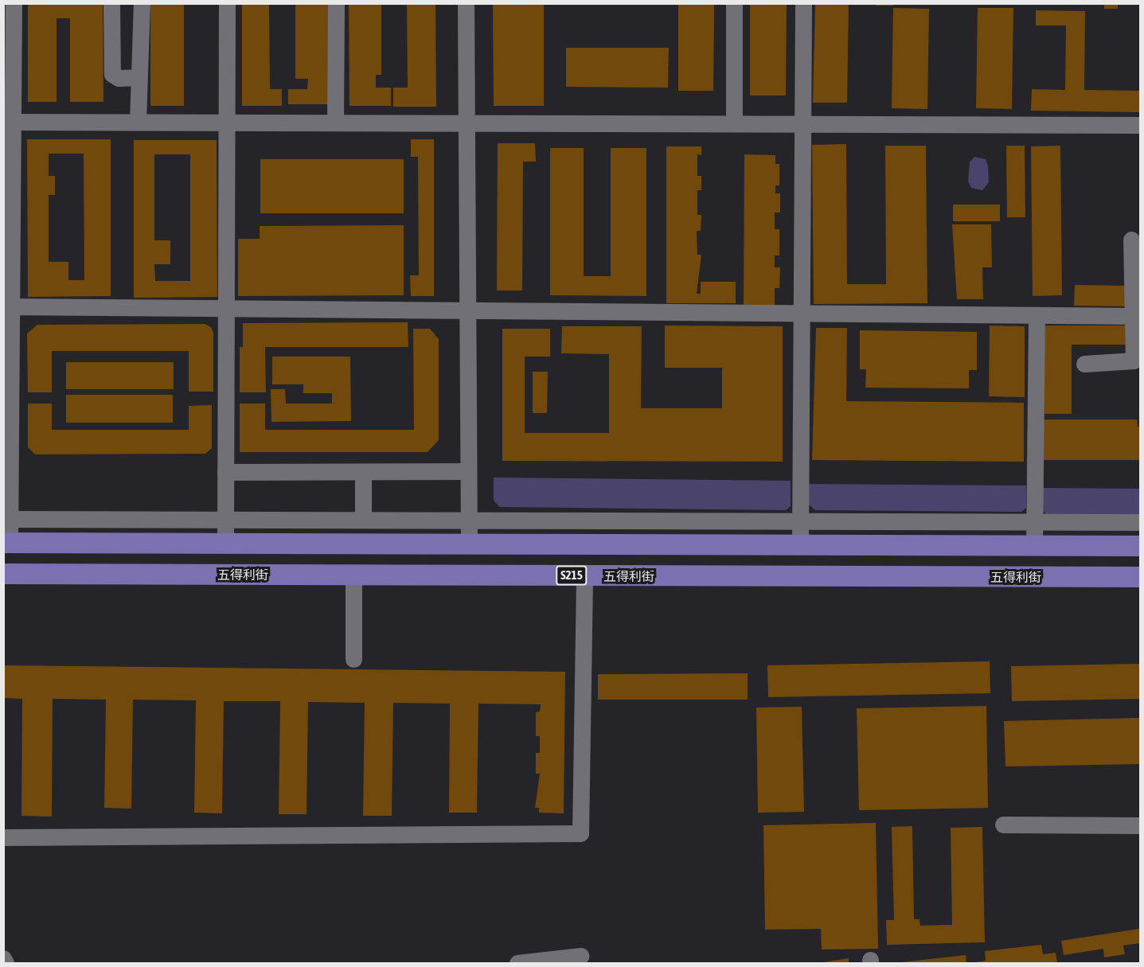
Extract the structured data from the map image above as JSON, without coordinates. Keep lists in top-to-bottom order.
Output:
{
  "streets": {
    "main road": ["五得利街", "S215"]
  }
}
